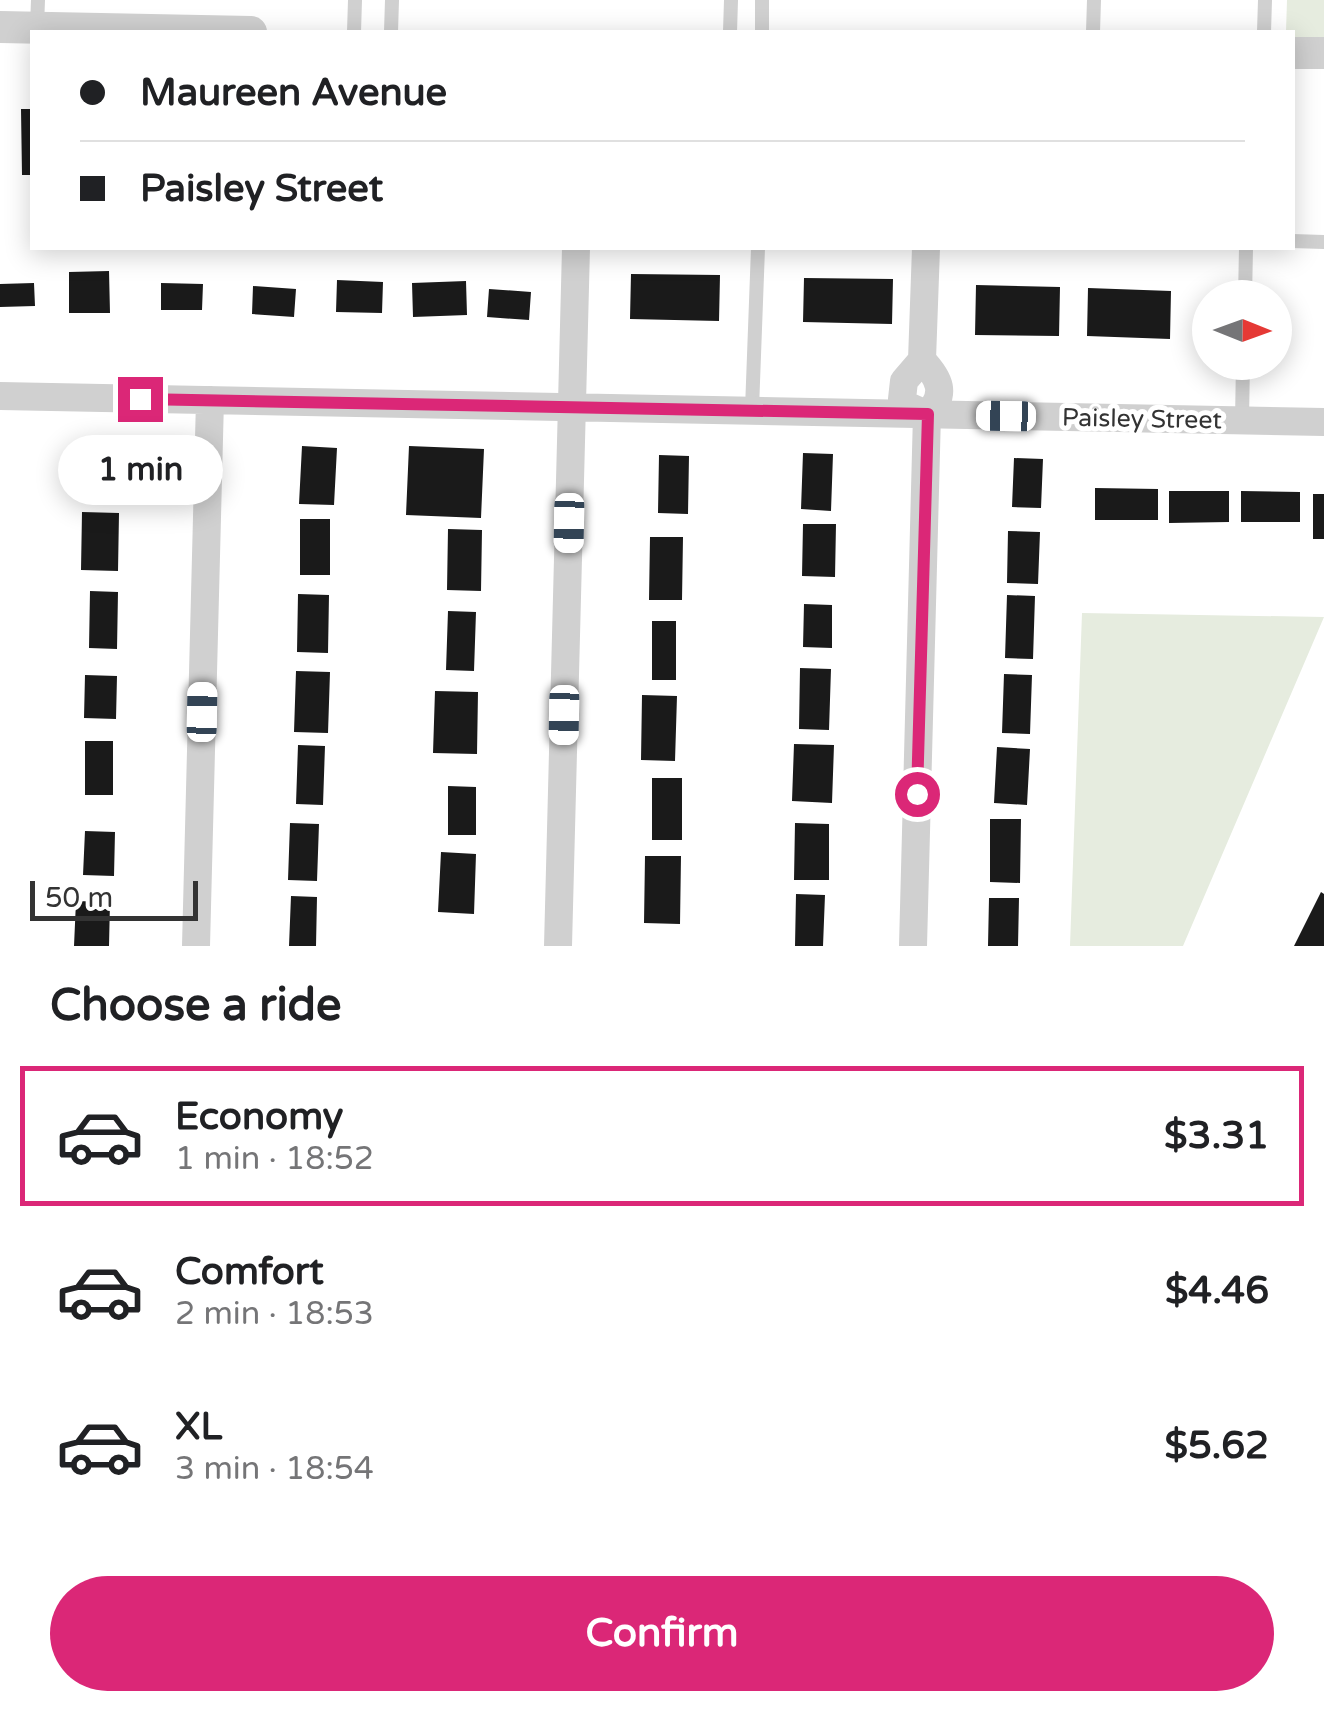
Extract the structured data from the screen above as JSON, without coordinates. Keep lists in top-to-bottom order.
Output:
{
  "streets": {
    "street": ["Paisley Street"]
  },
  "scale_bar": "50 m",
  "north": "right",
  "page": {
    "banner": ["Maureen Avenue", "Paisley Street"],
    "bubble": "1 min",
    "scale": "50 m",
    "heading": "Choose a ride",
    "list": [
      {
        "name": "Economy",
        "note": "1 min · 18:52",
        "value": "$3.31"
      },
      {
        "name": "Comfort",
        "note": "2 min · 18:53",
        "value": "$4.46"
      },
      {
        "name": "XL",
        "note": "3 min · 18:54",
        "value": "$5.62"
      }
    ],
    "buttons": "Confirm"
  }
}
